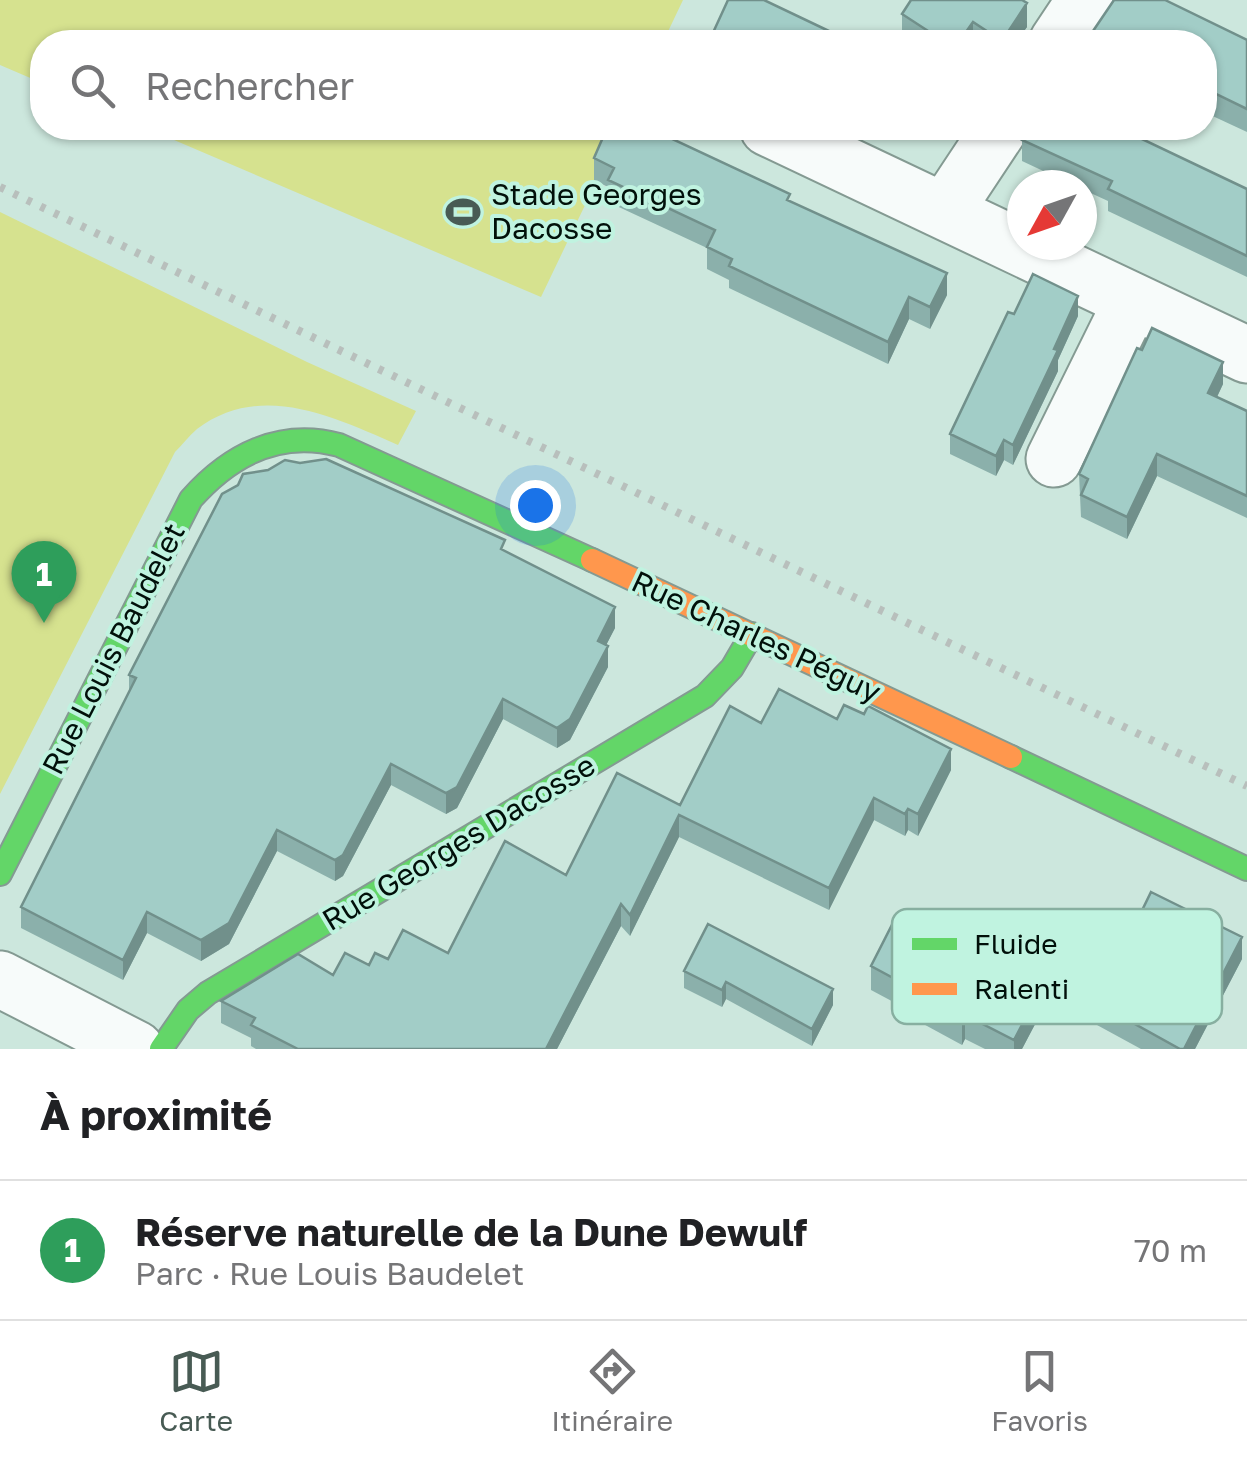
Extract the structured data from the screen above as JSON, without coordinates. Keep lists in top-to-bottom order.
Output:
{
  "streets": {
    "street": ["Rue Charles Péguy", "Rue Louis Baudelet", "Rue Georges Dacosse"]
  },
  "crossings": [
    ["Rue Charles Péguy", "Rue Louis Baudelet"],
    ["Rue Charles Péguy", "Rue Georges Dacosse"]
  ],
  "places": {
    "sports": ["Stade Georges Dacosse"]
  },
  "legend": ["Fluide", "Ralenti"],
  "north": "bottom left",
  "page": {
    "search": "Rechercher",
    "pins": "1",
    "heading": "À proximité",
    "list": [
      {
        "mark": "1",
        "name": "Réserve naturelle de la Dune Dewulf",
        "note": "Parc · Rue Louis Baudelet",
        "value": "70 m"
      }
    ],
    "nav": ["Carte", "Itinéraire", "Favoris"]
  }
}
